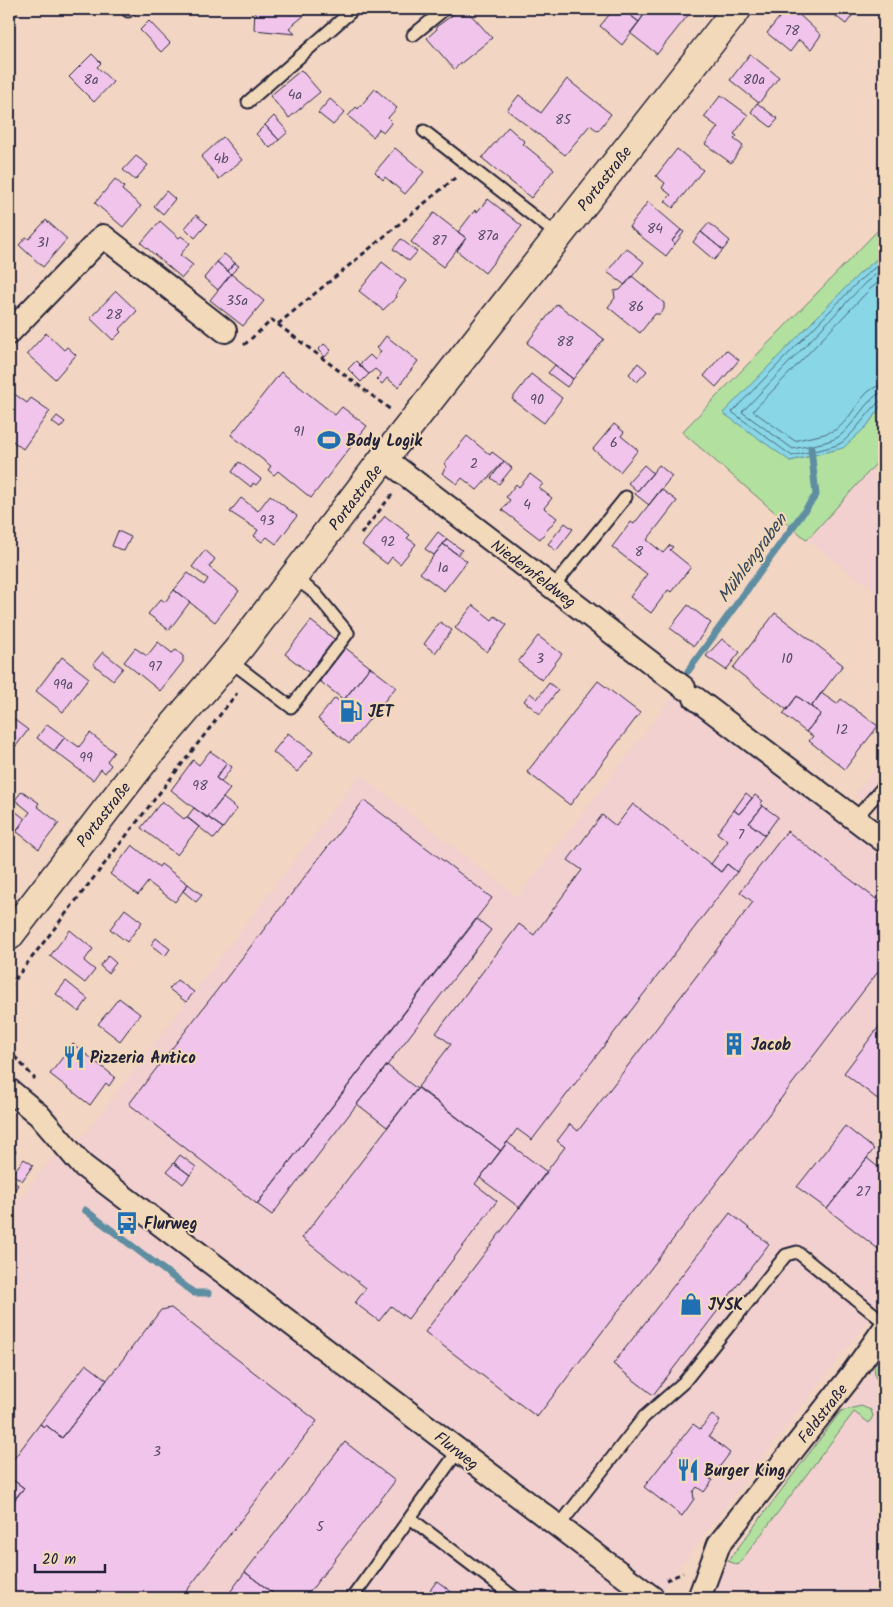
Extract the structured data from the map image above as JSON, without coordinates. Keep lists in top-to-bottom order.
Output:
{
  "streets": {
    "main road": ["Portastraße"],
    "street": ["Niedernfeldweg", "Feldstraße", "Flurweg"]
  },
  "crossings": [
    ["Portastraße", "Niedernfeldweg"]
  ],
  "water": ["Mühlengraben"],
  "places": {
    "sports": ["Body Logik"],
    "fuel station": ["JET"],
    "building": ["Jacob"],
    "restaurant": ["Pizzeria Antico", "Burger King"],
    "bus stop": ["Flurweg"],
    "shop": ["JYSK"]
  },
  "house_numbers": [
    "78",
    "8a",
    "80a",
    "4a",
    "85",
    "4b",
    "84",
    "87a",
    "87",
    "31",
    "35a",
    "86",
    "28",
    "88",
    "90",
    "91",
    "6",
    "2",
    "4",
    "93",
    "92",
    "8",
    "1a",
    "3",
    "10",
    "97",
    "99a",
    "12",
    "99",
    "98",
    "7",
    "27",
    "3",
    "5"
  ],
  "scale_bar": "20 m"
}
